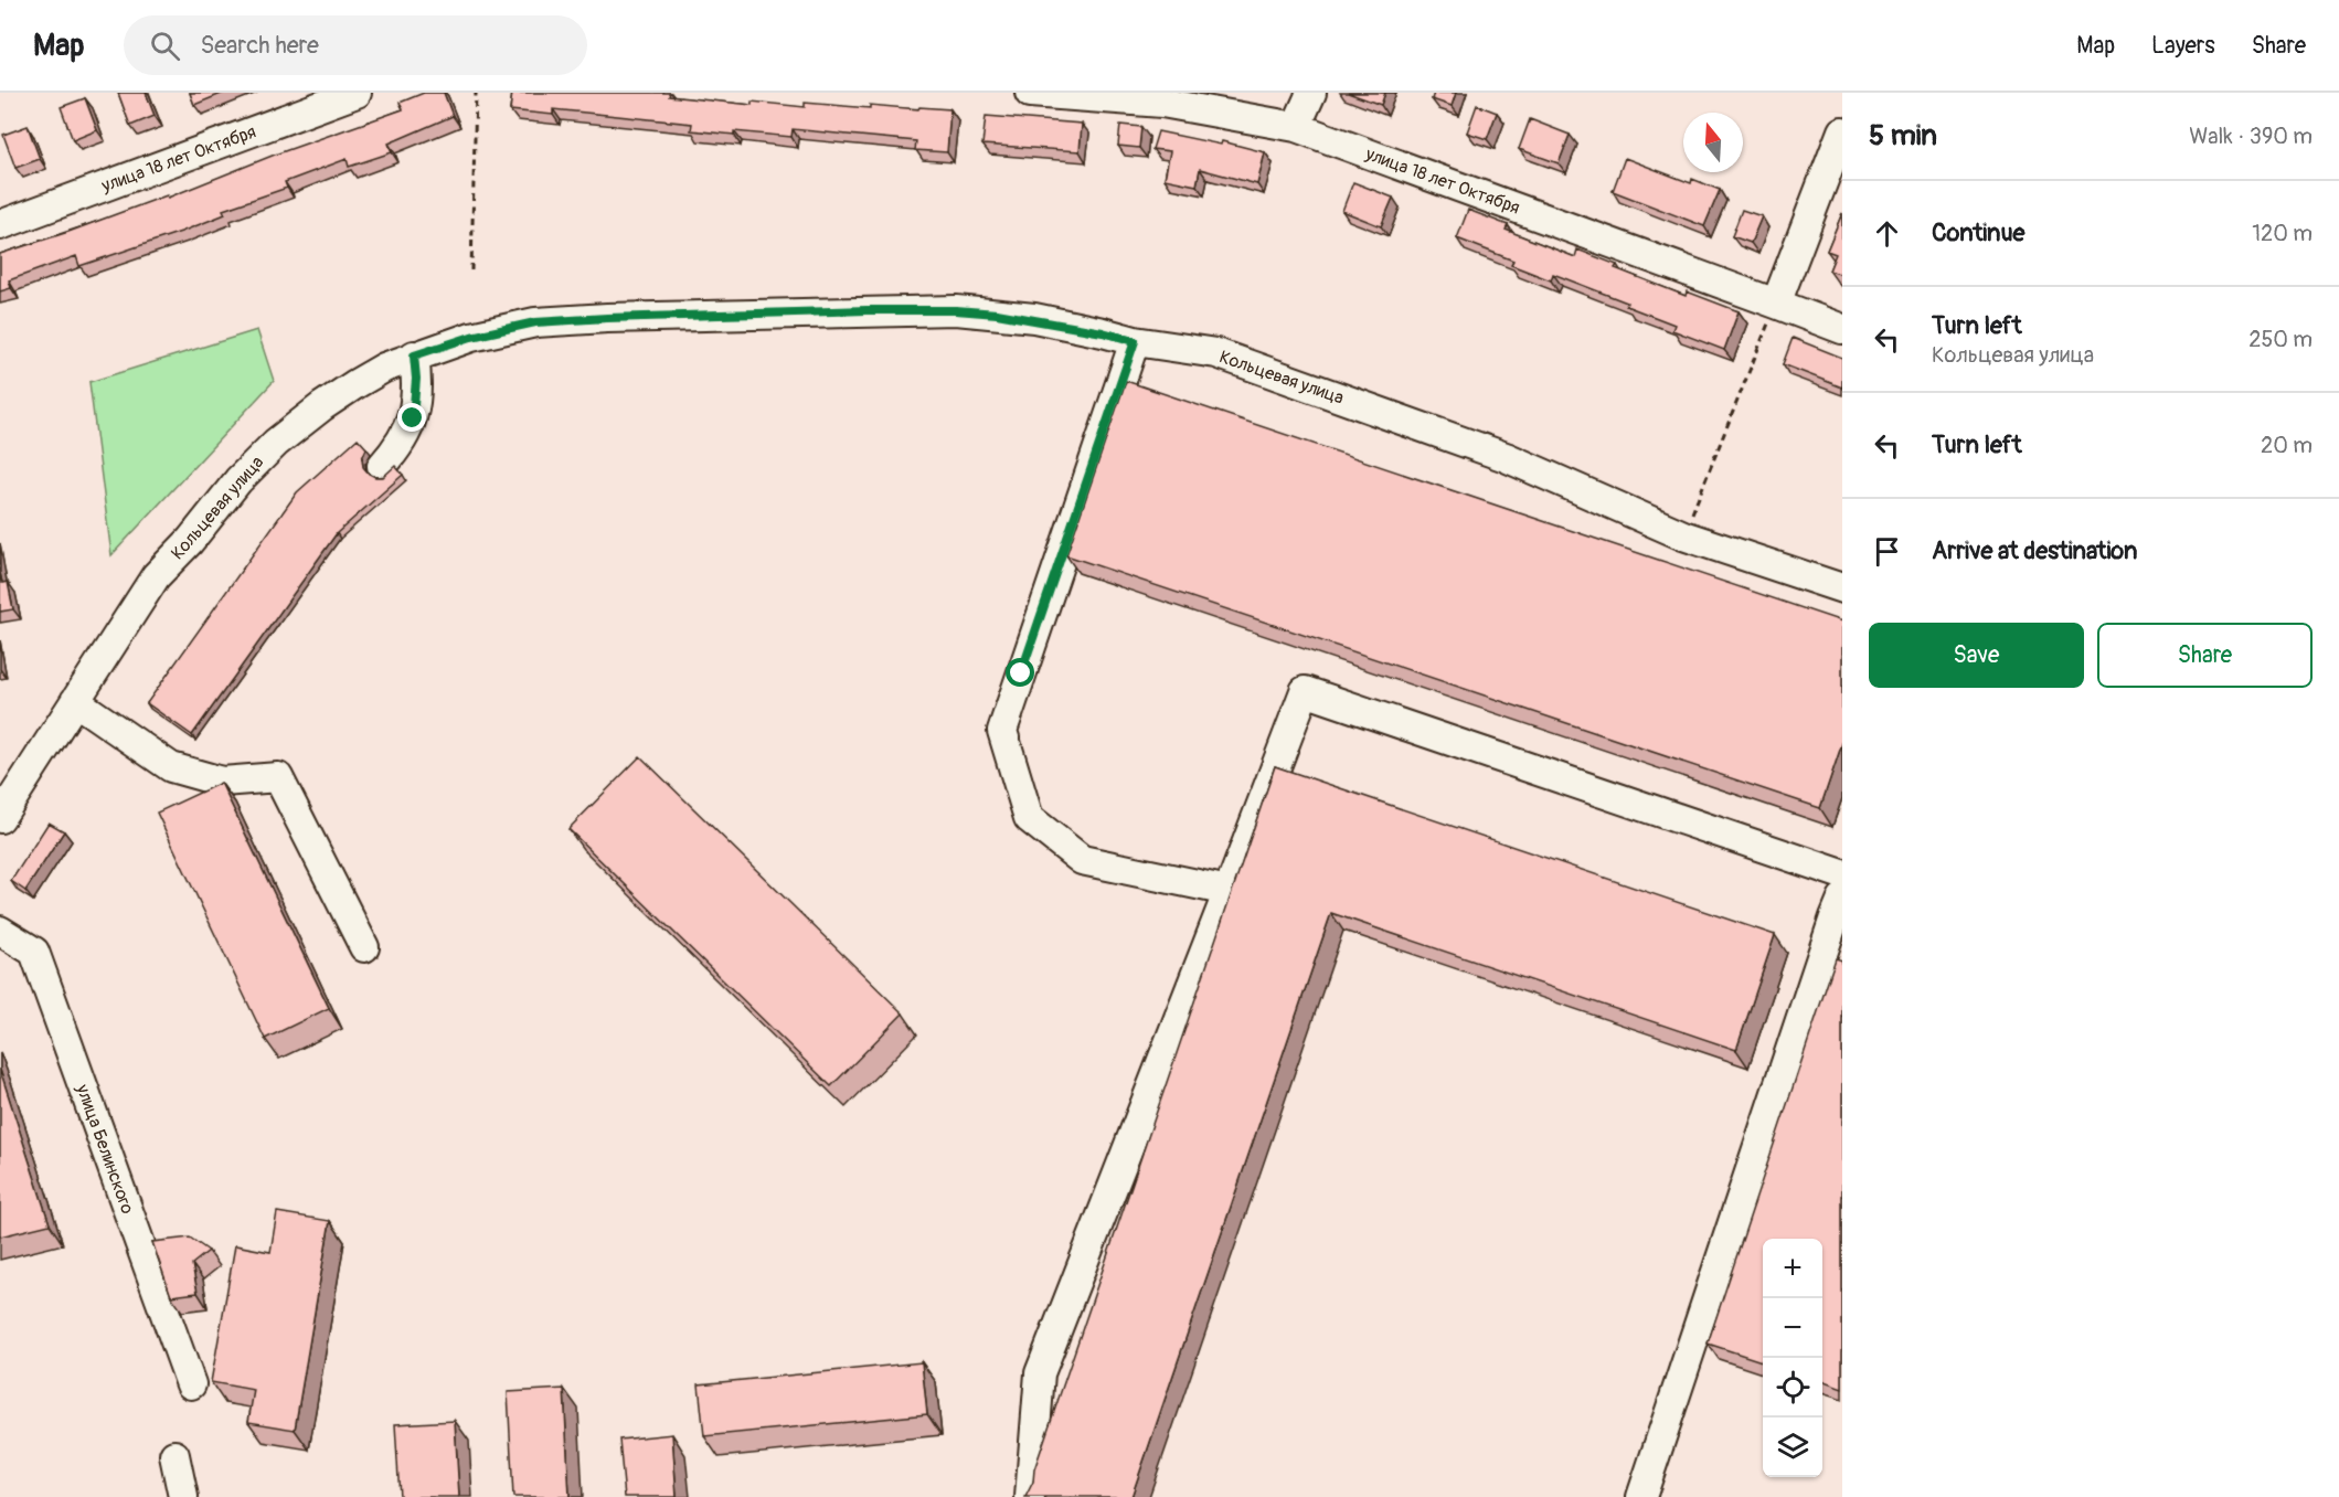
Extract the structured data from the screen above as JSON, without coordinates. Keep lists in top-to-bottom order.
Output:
{
  "streets": {
    "street": ["улица 18 лет Октября", "Кольцевая улица", "улица Белинского"]
  },
  "north": "top",
  "page": {
    "header": "Map",
    "search": "Search here",
    "nav": ["Map", "Layers", "Share"],
    "heading": ["5 min", "Walk · 390 m"],
    "list": [
      ["Continue", "120 m"],
      ["Turn left", "Кольцевая улица", "250 m"],
      ["Turn left", "20 m"],
      "Arrive at destination"
    ],
    "buttons": ["Save", "Share"],
    "map_buttons": ["+", "−"]
  }
}
